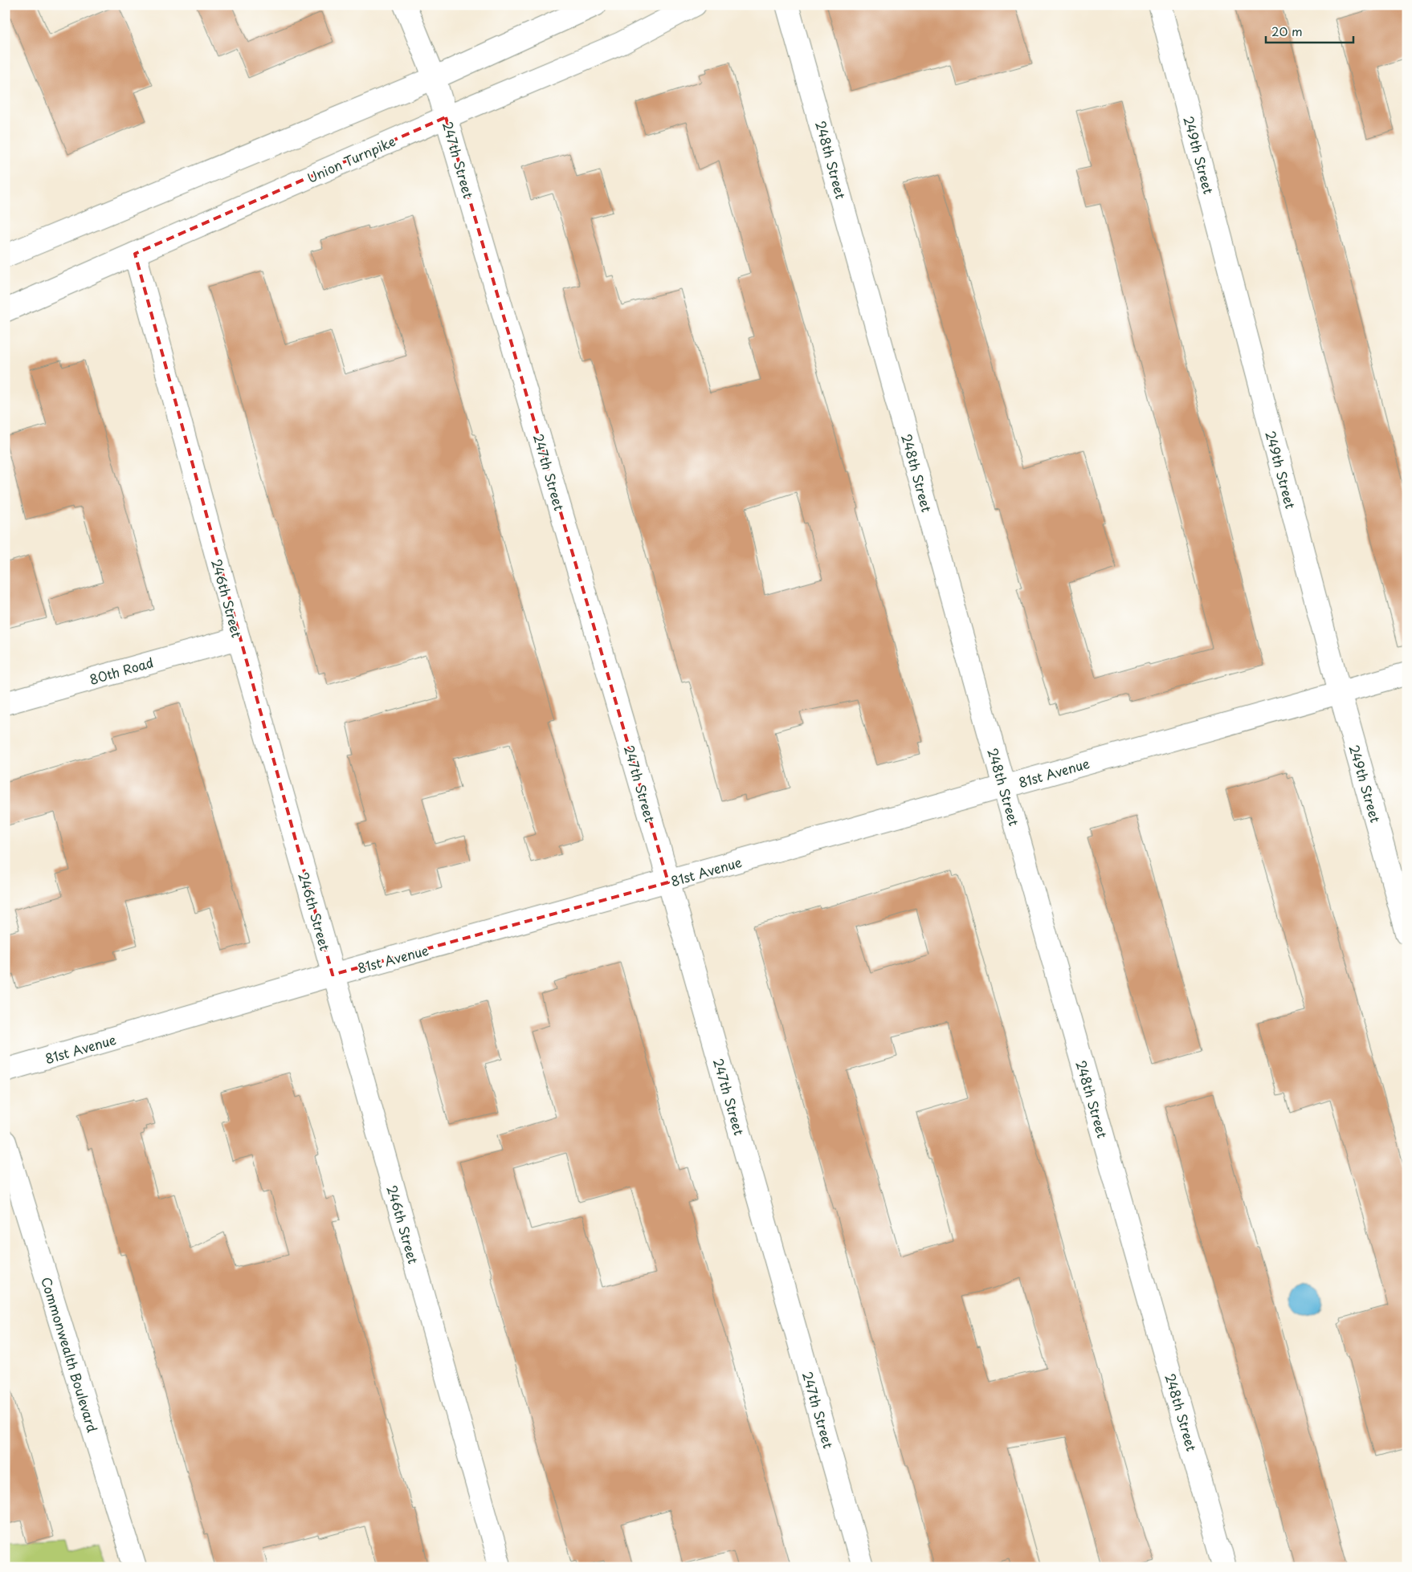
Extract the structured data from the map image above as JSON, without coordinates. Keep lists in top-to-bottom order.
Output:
{
  "streets": {
    "street": [
      "249th Street",
      "Union Turnpike",
      "247th Street",
      "248th Street",
      "246th Street",
      "80th Road",
      "81st Avenue",
      "Commonwealth Boulevard"
    ]
  },
  "crossings": [
    ["249th Street", "81st Avenue"],
    ["Union Turnpike", "247th Street"],
    ["Union Turnpike", "246th Street"],
    ["247th Street", "81st Avenue"],
    ["248th Street", "81st Avenue"],
    ["246th Street", "80th Road"],
    ["246th Street", "81st Avenue"]
  ],
  "scale_bar": "20 m"
}
